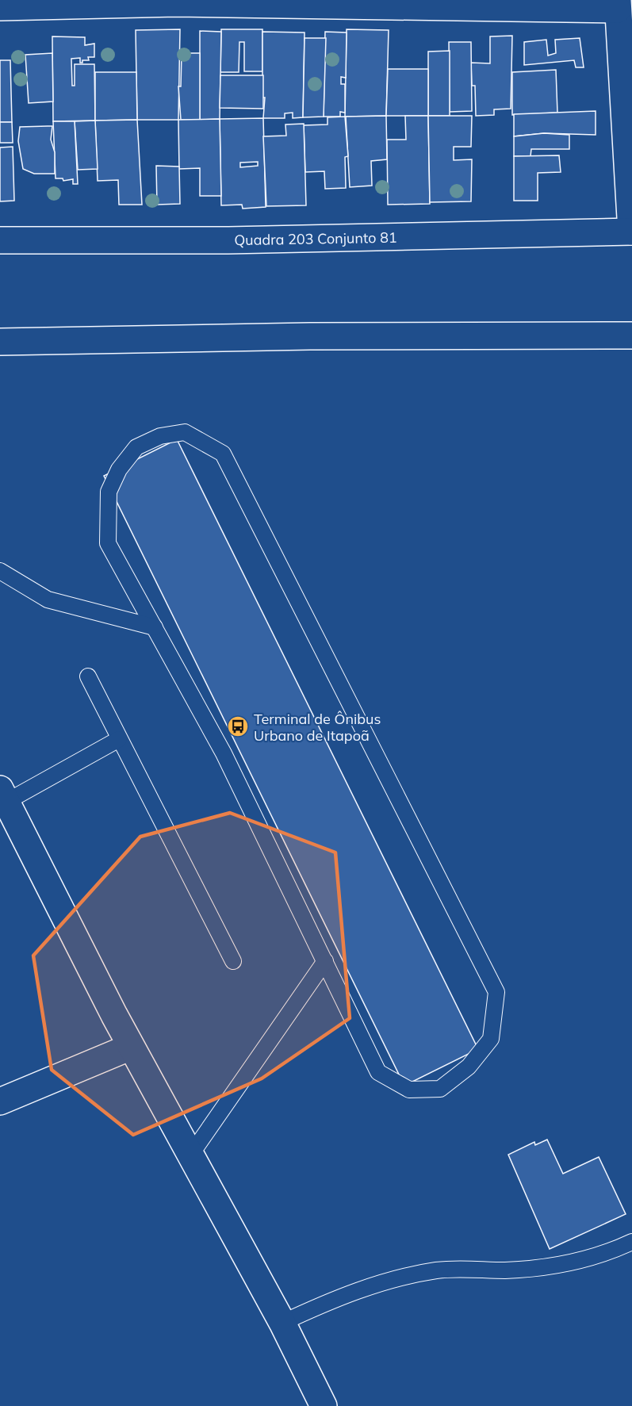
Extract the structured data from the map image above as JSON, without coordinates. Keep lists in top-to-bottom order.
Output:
{
  "streets": {
    "street": ["Quadra 203 Conjunto 81"]
  },
  "places": {
    "bus stop": ["Terminal de Ônibus Urbano de Itapoã"]
  }
}
